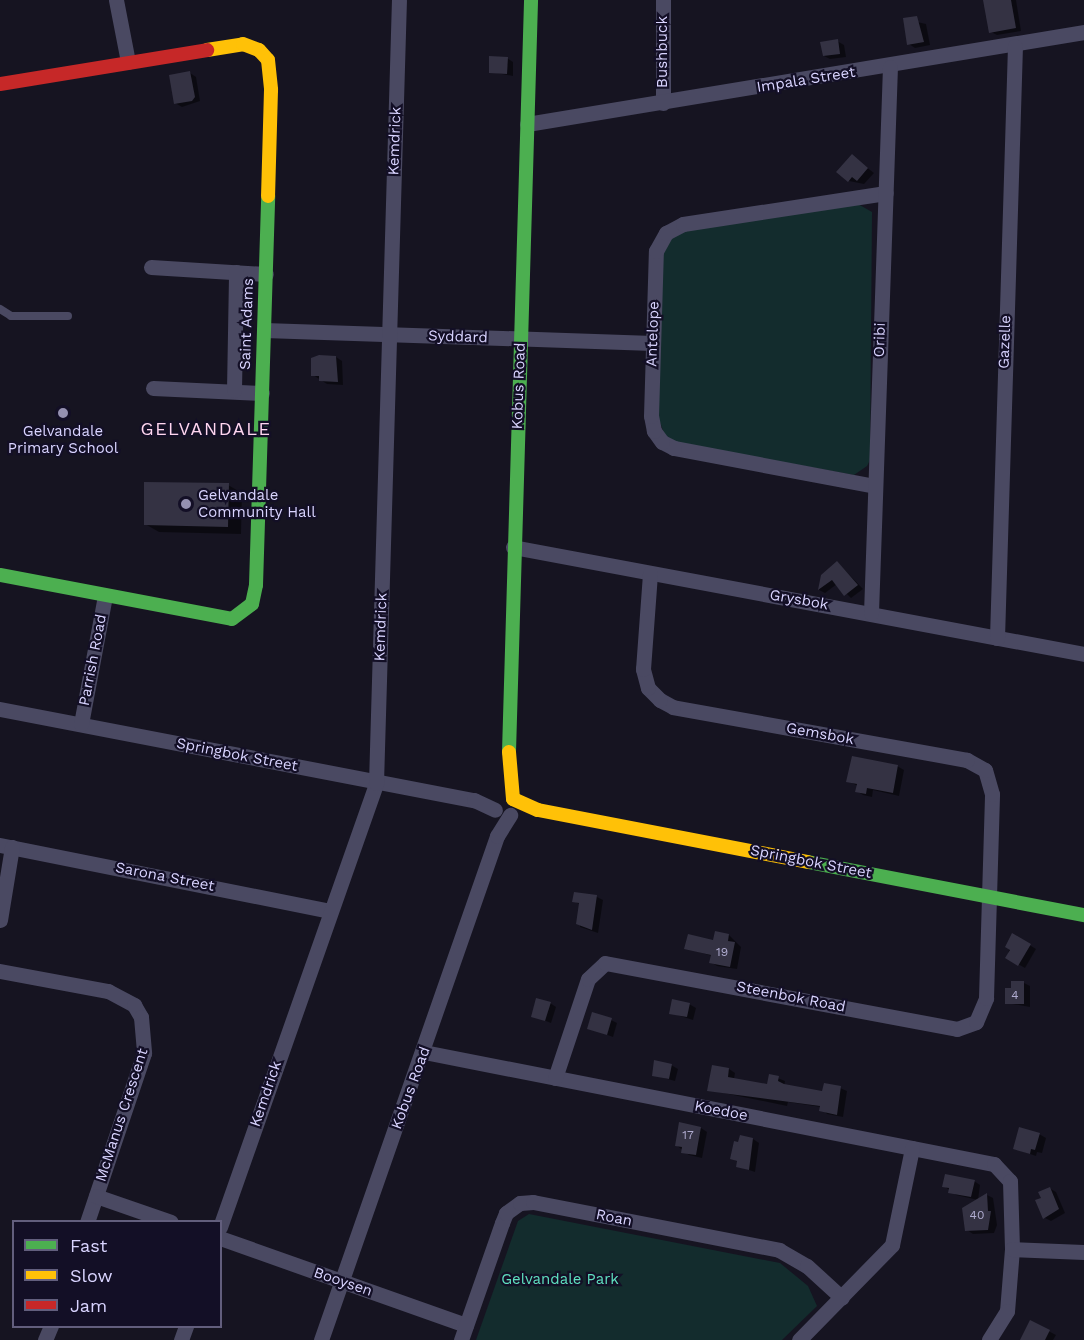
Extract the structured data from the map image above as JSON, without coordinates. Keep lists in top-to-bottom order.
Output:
{
  "streets": {
    "street": [
      "Bushbuck",
      "Impala Street",
      "Kemdrick",
      "Saint Adams",
      "Antelope",
      "Syddard",
      "Oribi",
      "Gazelle",
      "Kobus Road",
      "Grysbok",
      "Parrish Road",
      "Gemsbok",
      "Springbok Street",
      "Sarona Street",
      "Steenbok Road",
      "Koedoe",
      "McManus Crescent",
      "Roan",
      "Booysen"
    ]
  },
  "crossings": [
    ["Bushbuck", "Impala Street"],
    ["Impala Street", "Oribi"],
    ["Impala Street", "Gazelle"],
    ["Impala Street", "Kobus Road"],
    ["Kemdrick", "Syddard"],
    ["Kemdrick", "Springbok Street"],
    ["Kemdrick", "Sarona Street"],
    ["Saint Adams", "Syddard"],
    ["Saint Adams", "Parrish Road"],
    ["Antelope", "Syddard"],
    ["Antelope", "Oribi"],
    ["Syddard", "Kobus Road"],
    ["Oribi", "Grysbok"],
    ["Gazelle", "Grysbok"],
    ["Kobus Road", "Grysbok"],
    ["Kobus Road", "Springbok Street"],
    ["Kobus Road", "Koedoe"],
    ["Kobus Road", "Booysen"],
    ["Grysbok", "Gemsbok"],
    ["Parrish Road", "Springbok Street"],
    ["Gemsbok", "Springbok Street"],
    ["Gemsbok", "Steenbok Road"],
    ["Springbok Street", "Steenbok Road"],
    ["Steenbok Road", "Koedoe"],
    ["Roan", "Booysen"]
  ],
  "districts": ["GELVANDALE"],
  "parks": ["Gelvandale Park"],
  "places": ["Gelvandale Primary School", "Gelvandale Community Hall"],
  "house_numbers": [
    "19",
    "4",
    "17",
    "40"
  ],
  "legend": ["Fast", "Slow", "Jam"]
}
